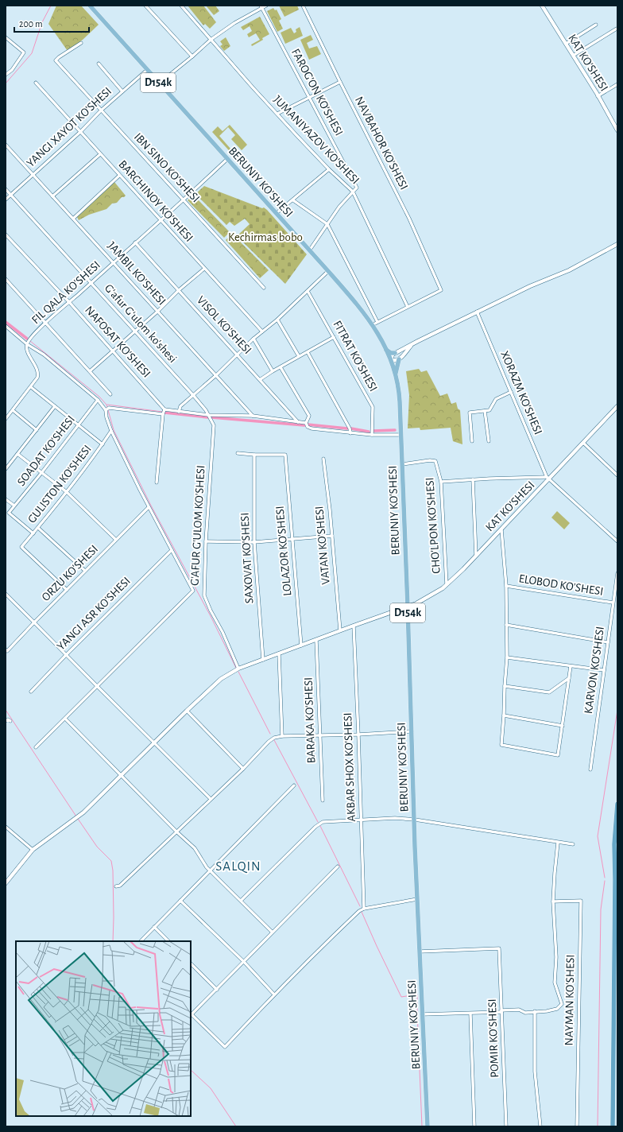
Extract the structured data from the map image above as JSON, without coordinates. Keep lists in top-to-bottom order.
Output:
{
  "streets": {
    "main road": ["D154k", "BERUNIY KO'SHESI"],
    "street": [
      "KAT KO'SHESI",
      "FAROG'ON KO'SHESI",
      "YANGI XAYOT KO'SHESI",
      "JUMANIYAZOV KO'SHESI",
      "NAVBAHOR KO'SHESI",
      "IBN SINO KO'SHESI",
      "BARCHINOY KO'SHESI",
      "JAMBIL KO'SHESI",
      "FIL QALA KO'SHESI",
      "Gʻafur Gʻulom ko'shesi",
      "VISOL KO'SHESI",
      "NAFOSAT KO'SHESI",
      "FITRAT KO'SHESI",
      "XORAZM KO'SHESI",
      "SOADAT KO'SHESI",
      "GULISTON KO'SHESI",
      "G'AFUR G'ULOM KO'SHESI",
      "CHO'LPON KO'SHESI",
      "VATAN KO'SHESI",
      "LOLAZOR KO'SHESI",
      "SAXOVAT KO'SHESI",
      "ORZU KO'SHESI",
      "ELOBOD KO'SHESI",
      "YANGI ASR KO'SHESI",
      "KARVON KO'SHESI",
      "BARAKA KO'SHESI",
      "AKBAR SHOX KO'SHESI",
      "NAYMAN KO'SHESI",
      "POMIR KO'SHESI"
    ]
  },
  "crossings": [
    ["KAT KO'SHESI", "BERUNIY KO'SHESI"],
    ["KAT KO'SHESI", "XORAZM KO'SHESI"],
    ["KAT KO'SHESI", "G'AFUR G'ULOM KO'SHESI"],
    ["KAT KO'SHESI", "CHO'LPON KO'SHESI"],
    ["KAT KO'SHESI", "VATAN KO'SHESI"],
    ["KAT KO'SHESI", "LOLAZOR KO'SHESI"],
    ["KAT KO'SHESI", "SAXOVAT KO'SHESI"],
    ["KAT KO'SHESI", "BARAKA KO'SHESI"],
    ["KAT KO'SHESI", "AKBAR SHOX KO'SHESI"],
    ["FAROG'ON KO'SHESI", "JUMANIYAZOV KO'SHESI"],
    ["YANGI XAYOT KO'SHESI", "IBN SINO KO'SHESI"],
    ["YANGI XAYOT KO'SHESI", "BERUNIY KO'SHESI"],
    ["YANGI XAYOT KO'SHESI", "BARCHINOY KO'SHESI"],
    ["YANGI XAYOT KO'SHESI", "JAMBIL KO'SHESI"],
    ["YANGI XAYOT KO'SHESI", "Gʻafur Gʻulom ko'shesi"],
    ["JUMANIYAZOV KO'SHESI", "NAVBAHOR KO'SHESI"],
    ["IBN SINO KO'SHESI", "FIL QALA KO'SHESI"],
    ["BERUNIY KO'SHESI", "FIL QALA KO'SHESI"],
    ["BERUNIY KO'SHESI", "CHO'LPON KO'SHESI"],
    ["BERUNIY KO'SHESI", "POMIR KO'SHESI"],
    ["BARCHINOY KO'SHESI", "FIL QALA KO'SHESI"],
    ["JAMBIL KO'SHESI", "FIL QALA KO'SHESI"],
    ["FIL QALA KO'SHESI", "Gʻafur Gʻulom ko'shesi"],
    ["FIL QALA KO'SHESI", "VISOL KO'SHESI"],
    ["FIL QALA KO'SHESI", "NAFOSAT KO'SHESI"],
    ["Gʻafur Gʻulom ko'shesi", "G'AFUR G'ULOM KO'SHESI"],
    ["SOADAT KO'SHESI", "GULISTON KO'SHESI"],
    ["GULISTON KO'SHESI", "ORZU KO'SHESI"],
    ["LOLAZOR KO'SHESI", "SAXOVAT KO'SHESI"],
    ["ELOBOD KO'SHESI", "KARVON KO'SHESI"]
  ],
  "districts": ["SALQIN"],
  "parks": ["Kechirmas bobo"],
  "scale_bar": "200 m"
}
